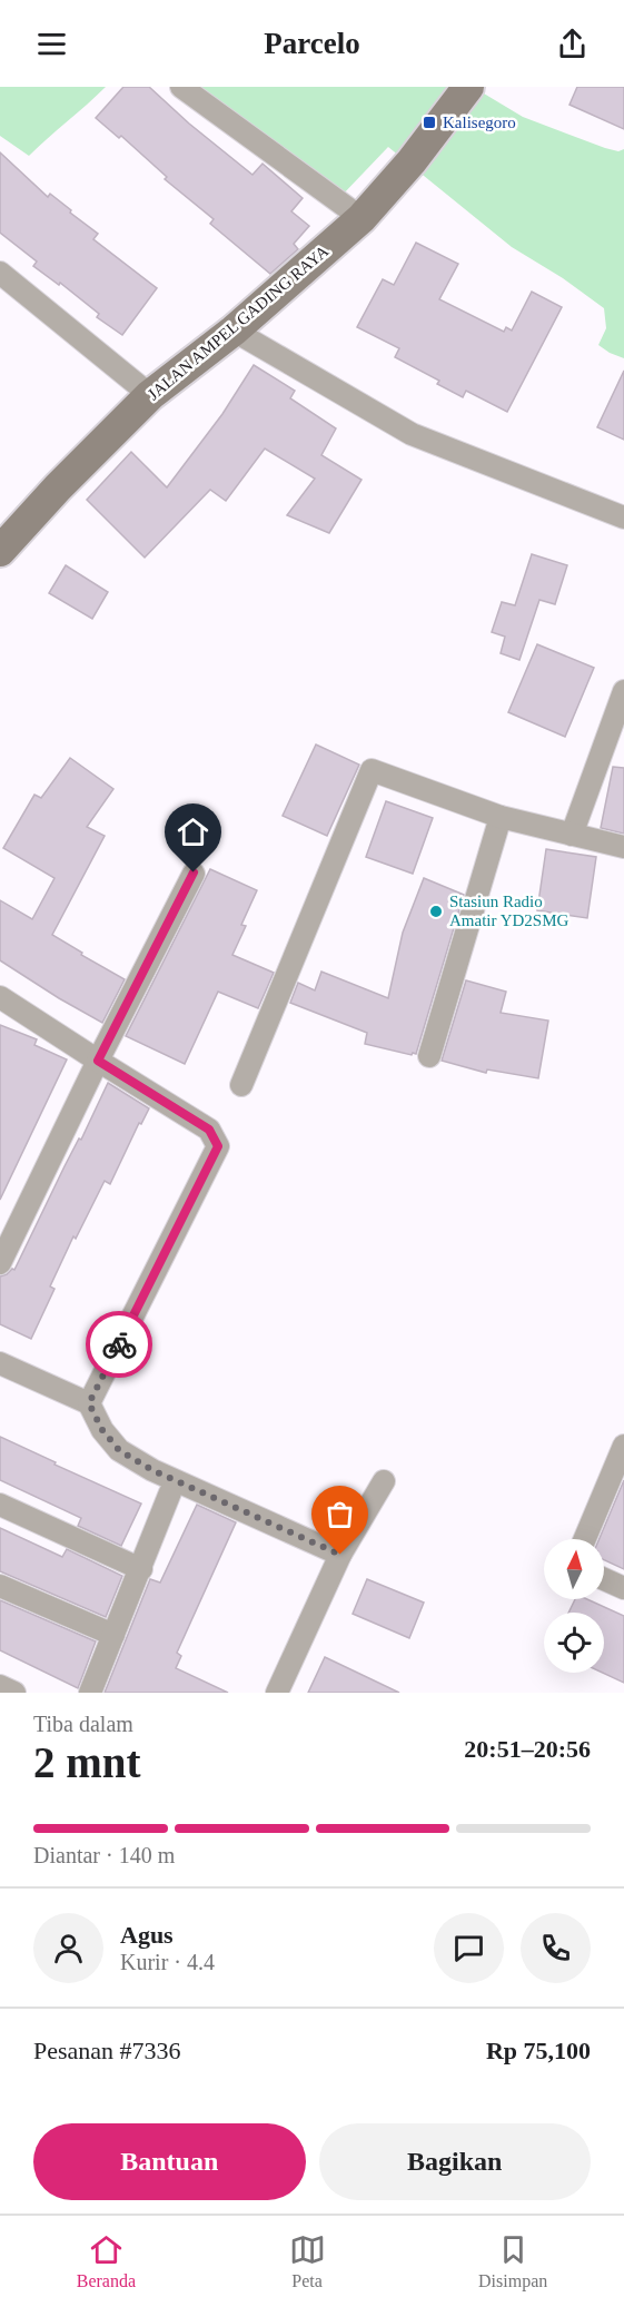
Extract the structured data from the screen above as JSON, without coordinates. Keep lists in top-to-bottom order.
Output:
{
  "streets": {
    "main road": ["JALAN AMPEL GADING RAYA"]
  },
  "places": {
    "transit": ["Kalisegoro"],
    "other": ["Stasiun Radio Amatir YD2SMG"]
  },
  "north": "top",
  "page": {
    "header": "Parcelo",
    "heading": ["2 mnt", "Tiba dalam", "20:51–20:56"],
    "panel": [
      "Agus",
      "Kurir · 4.4",
      "Pesanan #7336",
      "Rp 75,100"
    ],
    "bar": "Diantar · 140 m",
    "buttons": ["Bantuan", "Bagikan"],
    "tabs": ["Beranda", "Peta", "Disimpan"]
  }
}
